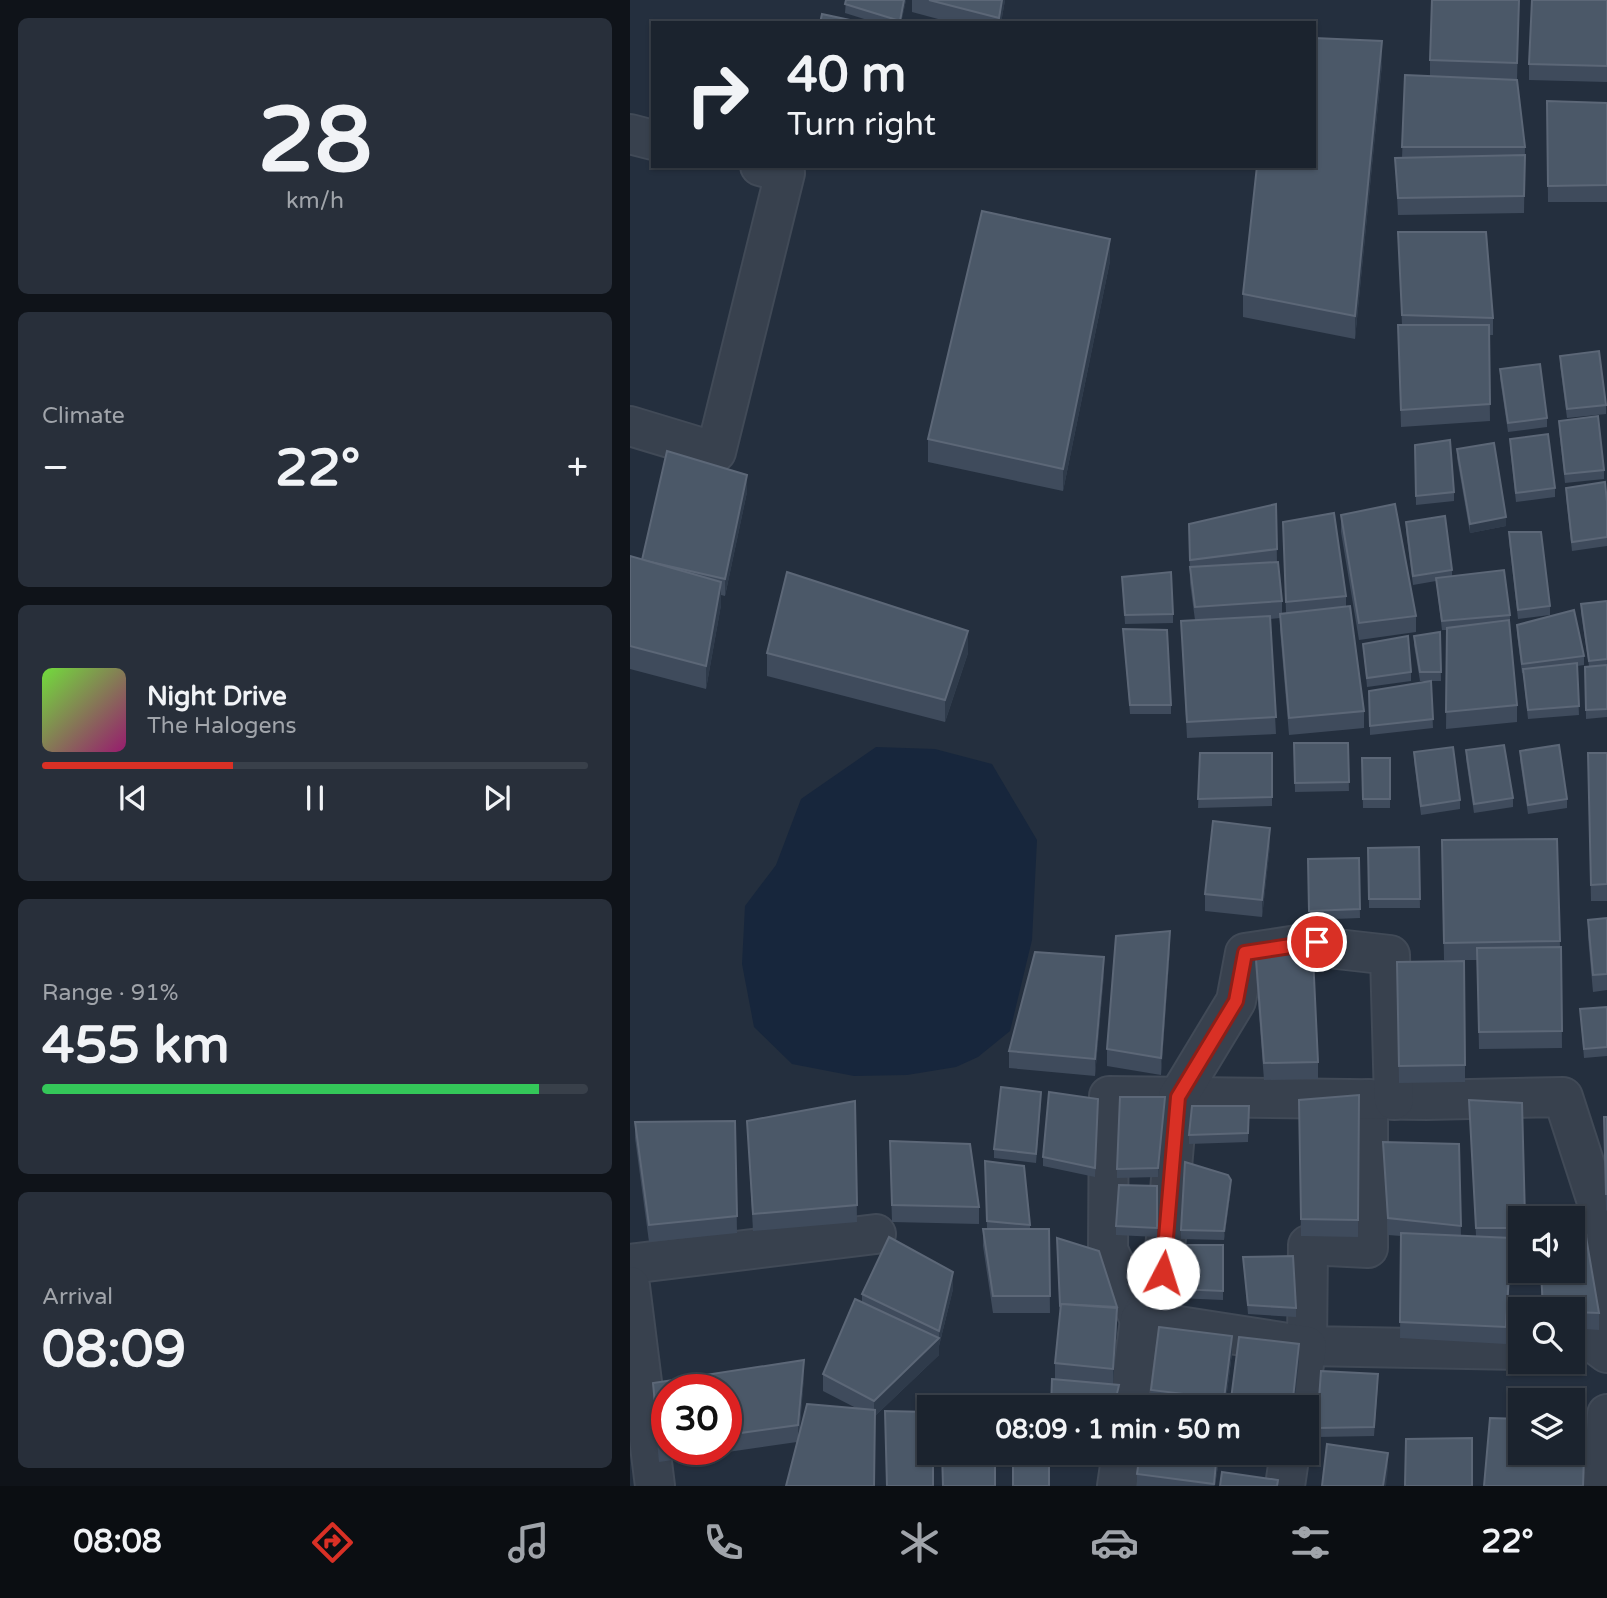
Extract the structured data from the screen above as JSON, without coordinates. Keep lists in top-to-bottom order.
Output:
{
  "page": {
    "tile": [
      ["28", "km/h"],
      "Climate",
      ["Range · 91%", "455 km"],
      ["Arrival", "08:09"]
    ],
    "turn": ["40 m", "Turn right"],
    "heat": ["−", "22°", "+"],
    "song": ["Night Drive", "The Halogens"],
    "limit": "30",
    "trip": "08:09 · 1 min · 50 m",
    "tabs": ["08:08", "22°"]
  }
}
